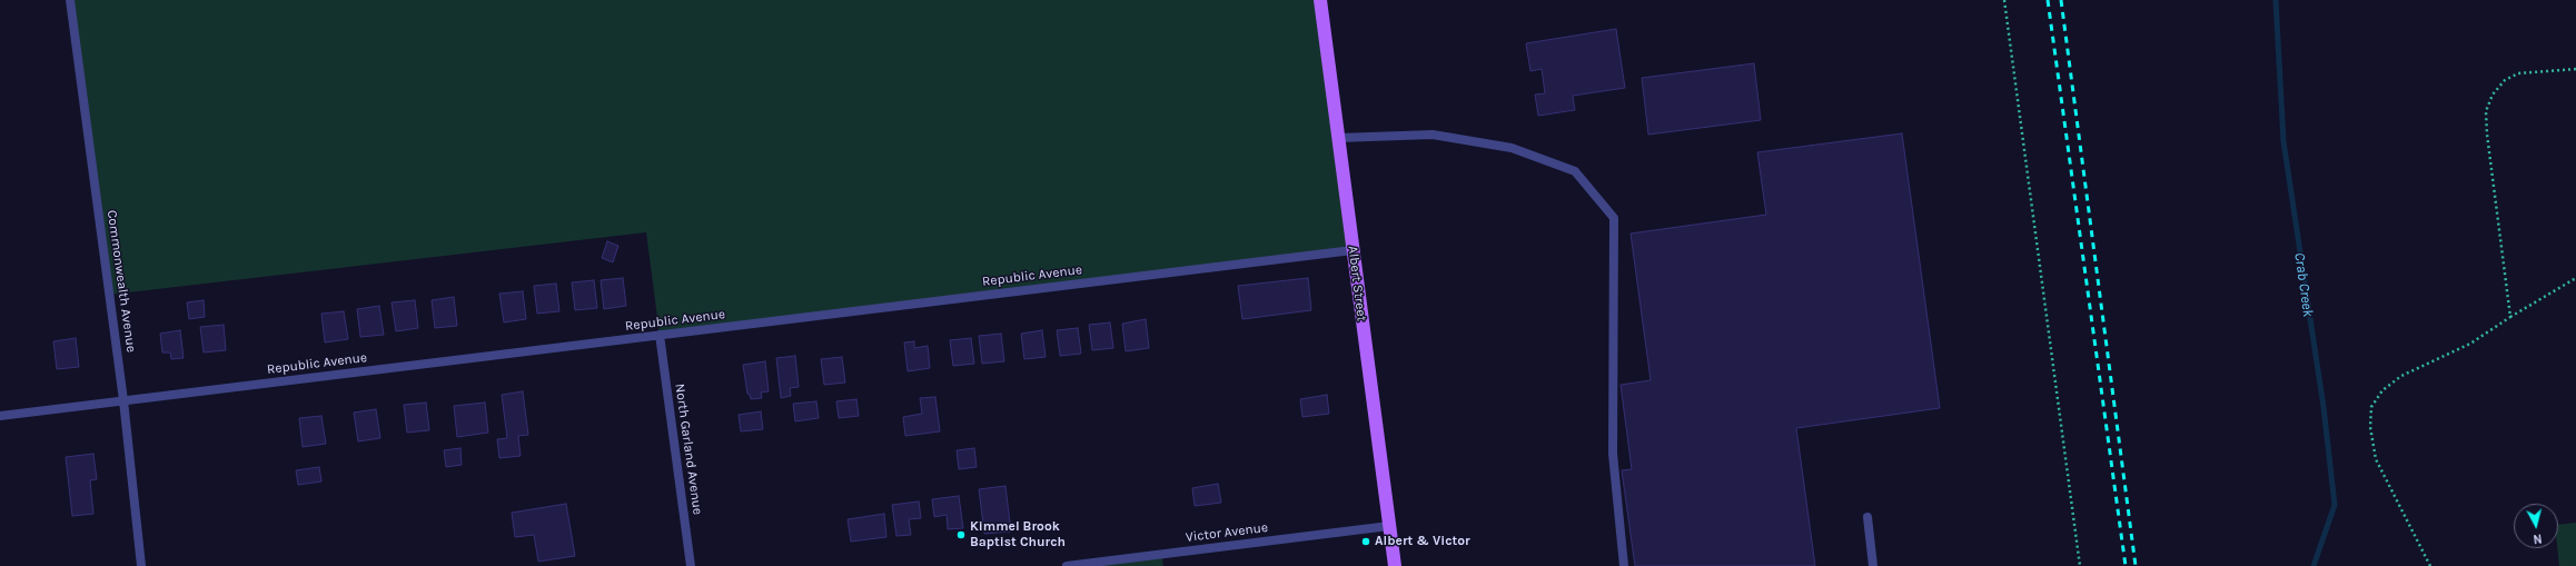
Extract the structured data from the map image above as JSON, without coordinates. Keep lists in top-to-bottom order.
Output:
{
  "streets": {
    "main road": ["Albert Street"],
    "street": [
      "Republic Avenue",
      "Commonwealth Avenue",
      "North Garland Avenue",
      "Victor Avenue"
    ]
  },
  "crossings": [
    ["Republic Avenue", "Commonwealth Avenue"],
    ["Republic Avenue", "Albert Street"],
    ["Republic Avenue", "North Garland Avenue"],
    ["Albert Street", "Victor Avenue"]
  ],
  "water": ["Crab Creek"],
  "places": ["Kimmel Brook Baptist Church", "Albert & Victor"],
  "north": "bottom"
}
